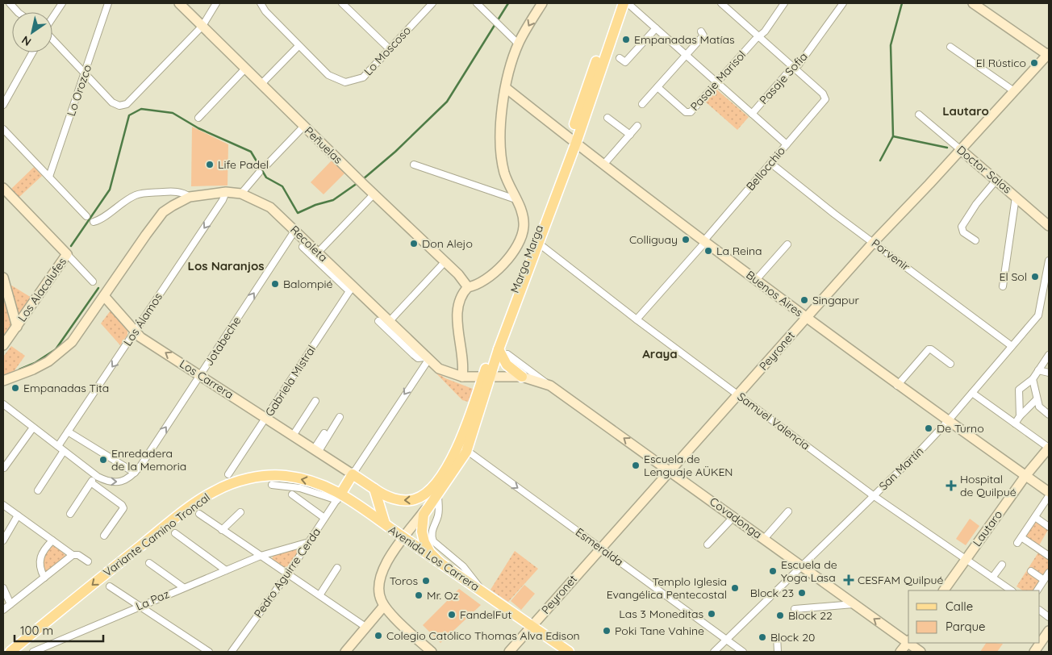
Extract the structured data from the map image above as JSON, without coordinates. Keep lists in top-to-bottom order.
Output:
{
  "streets": {
    "main road": ["Marga Marga", "Variante Camino Troncal", "Avenida Los Carrera"],
    "street": [
      "Lo Moscoso",
      "Pasaje Sofia",
      "Pasaje Marisol",
      "Lo Orozco",
      "Peñuelas",
      "Bellocchio",
      "Doctor Salas",
      "Recoleta",
      "Porvenir",
      "Los Alacalufes",
      "Buenos Aires",
      "Los Álamos",
      "Jotabeche",
      "Peyronet",
      "Los Carrera",
      "Gabriela Mistral",
      "Samuel Valencia",
      "San Martín",
      "Covadonga",
      "Lautaro",
      "Esmeralda",
      "Pedro Aguirre Cerda",
      "La Paz"
    ]
  },
  "crossings": [
    ["Pasaje Sofia", "Bellocchio"],
    ["Bellocchio", "Porvenir"],
    ["Bellocchio", "Buenos Aires"],
    ["Bellocchio", "Samuel Valencia"],
    ["Doctor Salas", "Peyronet"],
    ["Recoleta", "Marga Marga"],
    ["Recoleta", "Los Álamos"],
    ["Recoleta", "Jotabeche"],
    ["Recoleta", "Los Carrera"],
    ["Recoleta", "Gabriela Mistral"],
    ["Recoleta", "Covadonga"],
    ["Porvenir", "Peyronet"],
    ["Porvenir", "San Martín"],
    ["Marga Marga", "Buenos Aires"],
    ["Marga Marga", "Samuel Valencia"],
    ["Marga Marga", "Covadonga"],
    ["Marga Marga", "Esmeralda"],
    ["Marga Marga", "Avenida Los Carrera"],
    ["Buenos Aires", "Peyronet"],
    ["Buenos Aires", "San Martín"],
    ["Buenos Aires", "Lautaro"],
    ["Los Álamos", "Jotabeche"],
    ["Los Álamos", "Los Carrera"],
    ["Jotabeche", "Los Carrera"],
    ["Peyronet", "Samuel Valencia"],
    ["Peyronet", "Covadonga"],
    ["Peyronet", "Esmeralda"],
    ["Peyronet", "Avenida Los Carrera"],
    ["Los Carrera", "Gabriela Mistral"],
    ["Samuel Valencia", "San Martín"],
    ["Samuel Valencia", "Lautaro"],
    ["San Martín", "Covadonga"],
    ["San Martín", "Esmeralda"],
    ["Variante Camino Troncal", "Avenida Los Carrera"],
    ["Variante Camino Troncal", "Pedro Aguirre Cerda"],
    ["Pedro Aguirre Cerda", "La Paz"]
  ],
  "one_way": [
    "Los Álamos",
    "Jotabeche",
    "Covadonga",
    "Variante Camino Troncal",
    "Esmeralda"
  ],
  "districts": ["Lautaro", "Los Naranjos", "Araya"],
  "places": {
    "other": [
      "Empanadas Matías",
      "El Rústico",
      "Life Padel",
      "Colliguay",
      "Don Alejo",
      "La Reina",
      "El Sol",
      "Balompié",
      "Singapur",
      "Empanadas Tita",
      "De Turno",
      "Enredadera de la Memoria",
      "Escuela de Lenguaje AÜKEN",
      "Escuela de Yoga Lasa",
      "Toros",
      "Templo Iglesia Evangélica Pentecostal",
      "Block 23",
      "Mr. Oz",
      "Las 3 Moneditas",
      "FandelFut",
      "Block 22",
      "Poki Tane Vahine",
      "Colegio Católico Thomas Alva Edison",
      "Block 20"
    ],
    "health": ["Hospital de Quilpué", "CESFAM Quilpué"]
  },
  "legend": ["Calle", "Parque"],
  "scale_bar": "100 m",
  "north": "bottom left"
}
